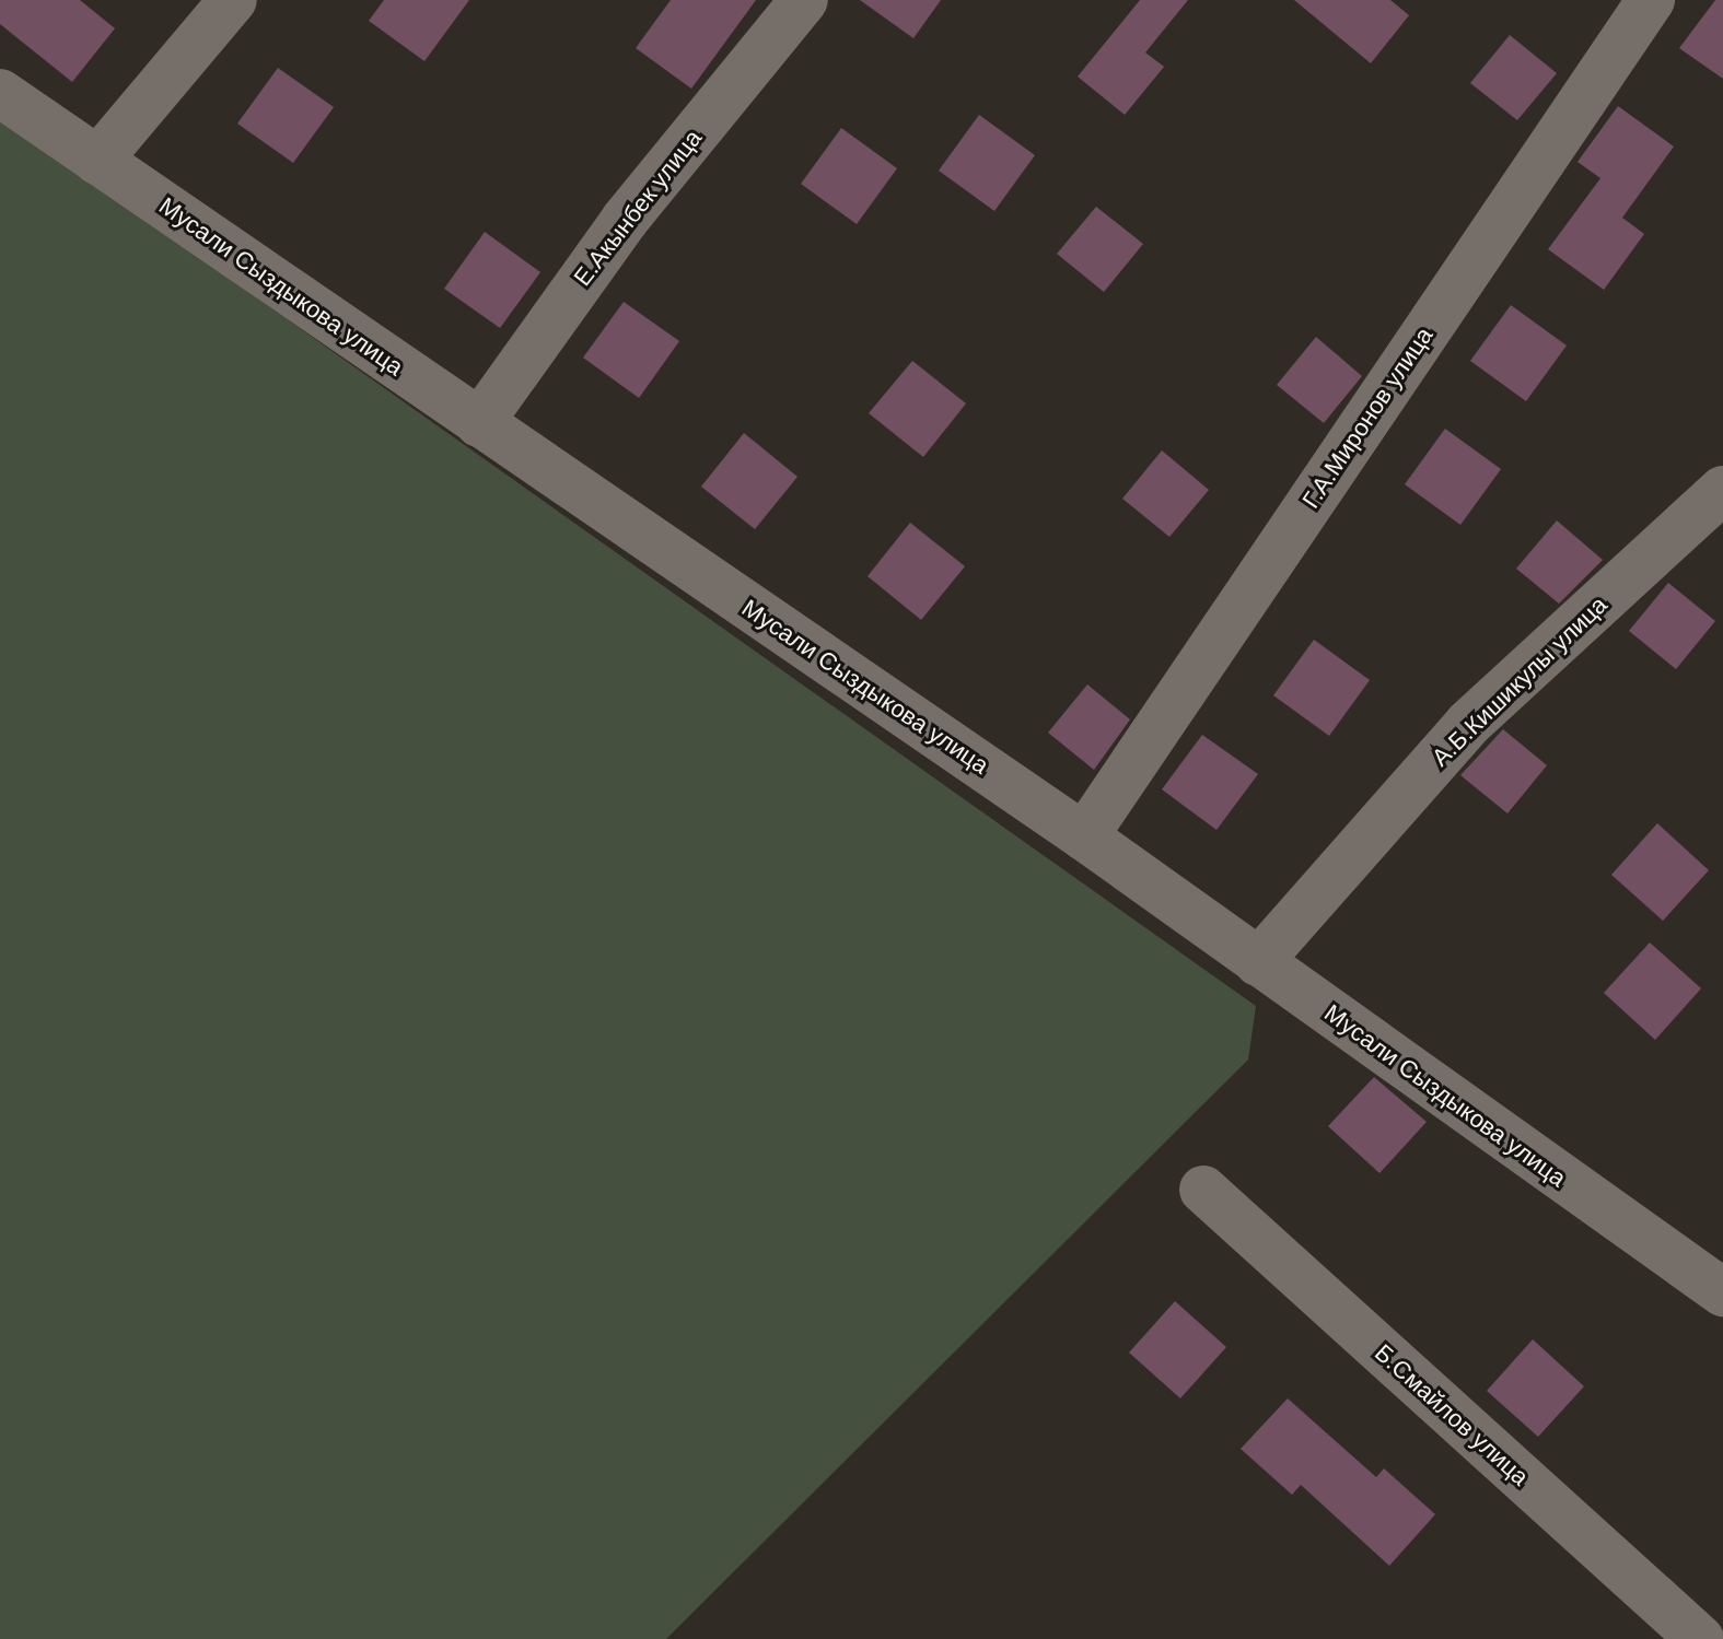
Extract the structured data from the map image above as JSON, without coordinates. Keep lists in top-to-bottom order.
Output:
{
  "streets": {
    "street": [
      "Е.Акынбек улица",
      "Мусали Сыздыкова улица",
      "Г.А.Миронов улица",
      "А.Б.Кишикулы улица",
      "Б.Смайлов улица"
    ]
  },
  "crossings": [
    ["Е.Акынбек улица", "Мусали Сыздыкова улица"],
    ["Мусали Сыздыкова улица", "Г.А.Миронов улица"],
    ["Мусали Сыздыкова улица", "А.Б.Кишикулы улица"]
  ]
}
